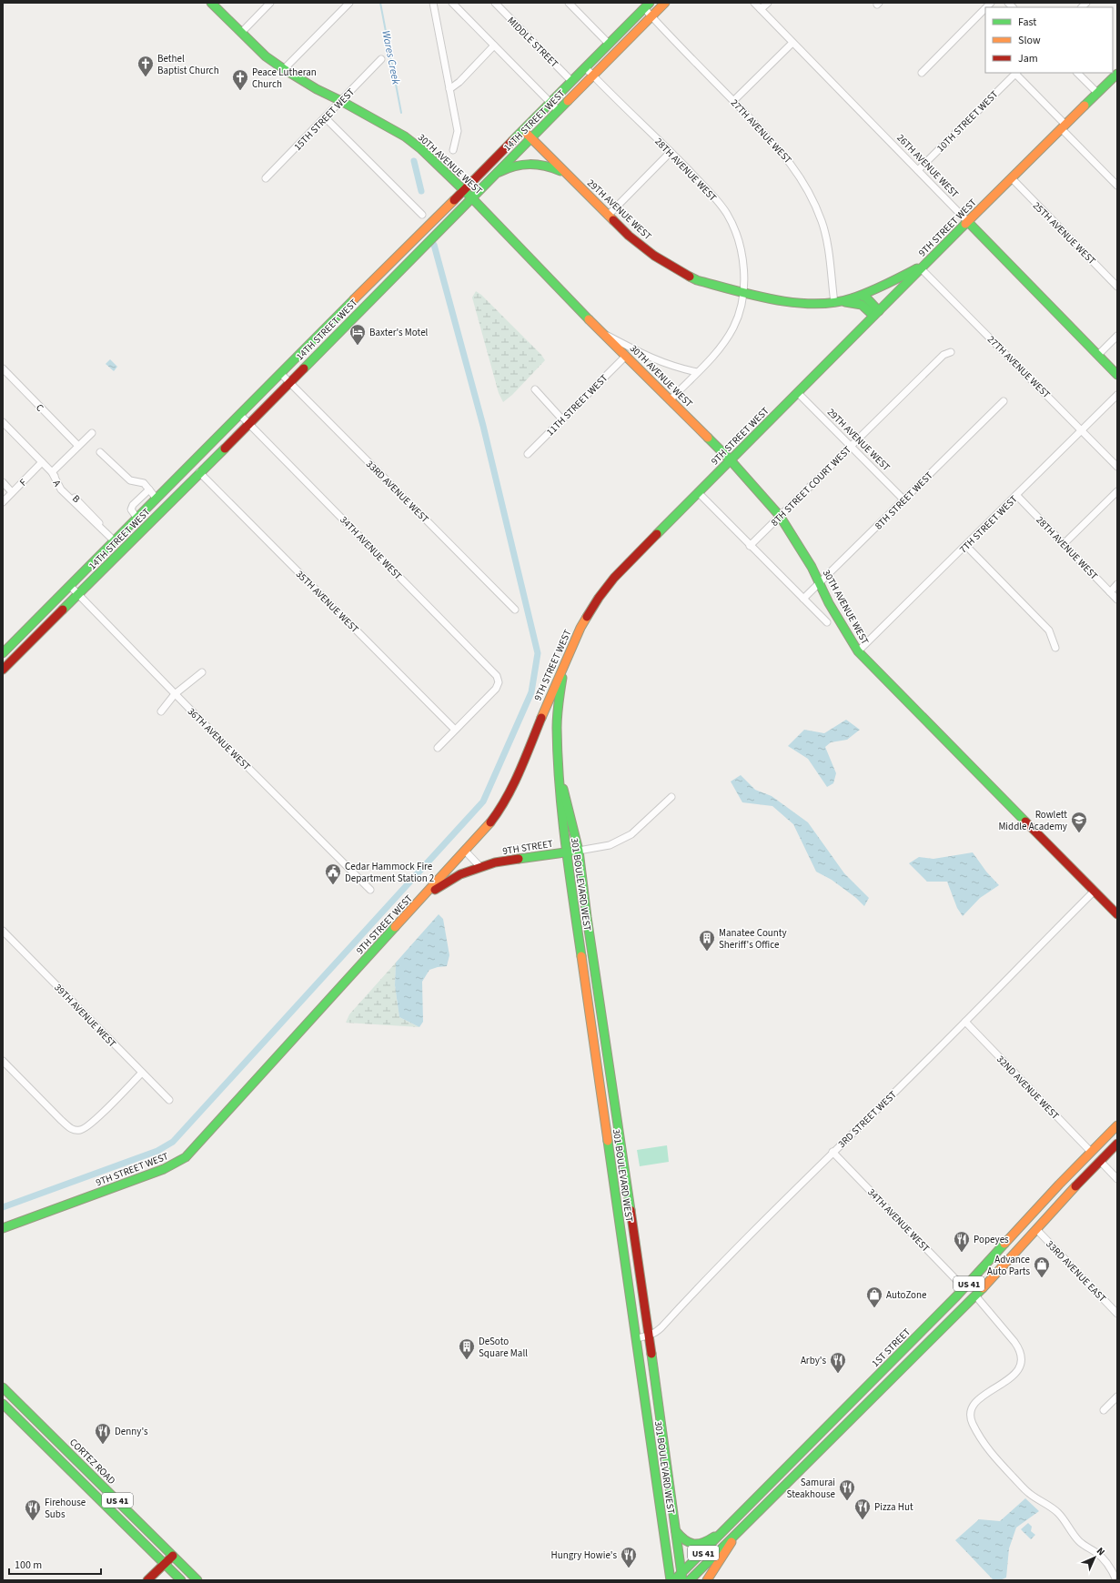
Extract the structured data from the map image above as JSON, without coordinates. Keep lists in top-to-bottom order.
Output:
{
  "streets": {
    "main road": [
      "14TH STREET WEST",
      "30TH AVENUE WEST",
      "26TH AVENUE WEST",
      "29TH AVENUE WEST",
      "9TH STREET WEST",
      "9TH STREET",
      "301 BOULEVARD WEST",
      "US 41",
      "1ST STREET",
      "CORTEZ ROAD"
    ],
    "street": [
      "MIDDLE STREET",
      "15TH STREET WEST",
      "10TH STREET WEST",
      "27TH AVENUE WEST",
      "28TH AVENUE WEST",
      "25TH AVENUE WEST",
      "11TH STREET WEST",
      "C",
      "F",
      "A",
      "8TH STREET COURT WEST",
      "33RD AVENUE WEST",
      "8TH STREET WEST",
      "7TH STREET WEST",
      "34TH AVENUE WEST",
      "35TH AVENUE WEST",
      "36TH AVENUE WEST",
      "39TH AVENUE WEST",
      "32ND AVENUE WEST",
      "3RD STREET WEST",
      "33RD AVENUE EAST"
    ]
  },
  "crossings": [
    ["MIDDLE STREET", "14TH STREET WEST"],
    ["15TH STREET WEST", "30TH AVENUE WEST"],
    ["14TH STREET WEST", "27TH AVENUE WEST"],
    ["14TH STREET WEST", "30TH AVENUE WEST"],
    ["14TH STREET WEST", "28TH AVENUE WEST"],
    ["14TH STREET WEST", "29TH AVENUE WEST"],
    ["14TH STREET WEST", "A"],
    ["14TH STREET WEST", "33RD AVENUE WEST"],
    ["14TH STREET WEST", "34TH AVENUE WEST"],
    ["14TH STREET WEST", "35TH AVENUE WEST"],
    ["14TH STREET WEST", "36TH AVENUE WEST"],
    ["10TH STREET WEST", "26TH AVENUE WEST"],
    ["27TH AVENUE WEST", "29TH AVENUE WEST"],
    ["27TH AVENUE WEST", "9TH STREET WEST"],
    ["27TH AVENUE WEST", "7TH STREET WEST"],
    ["30TH AVENUE WEST", "9TH STREET WEST"],
    ["30TH AVENUE WEST", "11TH STREET WEST"],
    ["30TH AVENUE WEST", "8TH STREET COURT WEST"],
    ["30TH AVENUE WEST", "8TH STREET WEST"],
    ["30TH AVENUE WEST", "7TH STREET WEST"],
    ["30TH AVENUE WEST", "3RD STREET WEST"],
    ["26TH AVENUE WEST", "9TH STREET WEST"],
    ["28TH AVENUE WEST", "29TH AVENUE WEST"],
    ["28TH AVENUE WEST", "7TH STREET WEST"],
    ["29TH AVENUE WEST", "9TH STREET WEST"],
    ["29TH AVENUE WEST", "8TH STREET COURT WEST"],
    ["29TH AVENUE WEST", "8TH STREET WEST"],
    ["9TH STREET WEST", "25TH AVENUE WEST"],
    ["9TH STREET WEST", "9TH STREET"],
    ["9TH STREET WEST", "301 BOULEVARD WEST"],
    ["F", "A"],
    ["34TH AVENUE WEST", "35TH AVENUE WEST"],
    ["34TH AVENUE WEST", "3RD STREET WEST"],
    ["34TH AVENUE WEST", "1ST STREET"],
    ["9TH STREET", "301 BOULEVARD WEST"],
    ["301 BOULEVARD WEST", "3RD STREET WEST"],
    ["301 BOULEVARD WEST", "1ST STREET"],
    ["32ND AVENUE WEST", "3RD STREET WEST"],
    ["32ND AVENUE WEST", "1ST STREET"],
    ["33RD AVENUE EAST", "US 41"]
  ],
  "water": ["Wares Creek"],
  "places": {
    "church": ["Bethel Baptist Church", "Peace Lutheran Church"],
    "hotel": ["Baxter's Motel"],
    "school or university": ["Rowlett Middle Academy"],
    "public building": ["Cedar Hammock Fire Department Station 2"],
    "building": ["Manatee County Sheriff's Office", "DeSoto Square Mall"],
    "restaurant": [
      "Popeyes",
      "Arby's",
      "Denny's",
      "Samurai Steakhouse",
      "Pizza Hut",
      "Firehouse Subs",
      "Hungry Howie's"
    ],
    "shop": ["Advance Auto Parts", "AutoZone"]
  },
  "legend": ["Fast", "Slow", "Jam"],
  "scale_bar": "100 m",
  "north": "top right"
}
